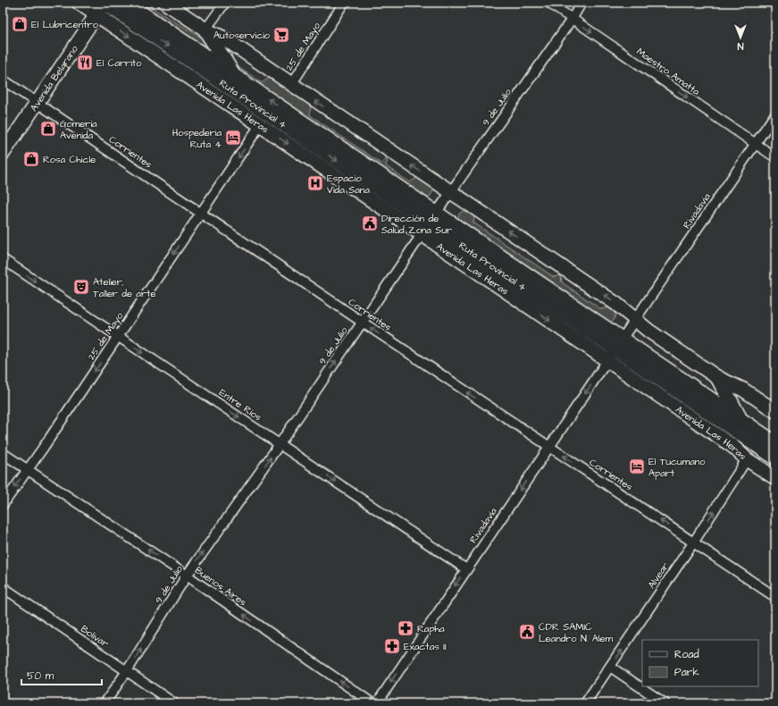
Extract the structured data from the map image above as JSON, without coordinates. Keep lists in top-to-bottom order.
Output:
{
  "streets": {
    "main road": ["Avenida Belgrano", "Ruta Provincial 4", "Avenida Las Heras"],
    "street": [
      "25 de Mayo",
      "Maestro Amatta",
      "9 de Julio",
      "Corrientes",
      "Rivadavia",
      "Entre Ríos",
      "Alvear",
      "Buenos Aires",
      "Bolivar"
    ]
  },
  "crossings": [
    ["25 de Mayo", "Avenida Las Heras"],
    ["25 de Mayo", "Corrientes"],
    ["25 de Mayo", "Entre Ríos"],
    ["25 de Mayo", "Buenos Aires"],
    ["Maestro Amatta", "9 de Julio"],
    ["Maestro Amatta", "Rivadavia"],
    ["Avenida Belgrano", "Ruta Provincial 4"],
    ["Avenida Belgrano", "Avenida Las Heras"],
    ["Avenida Belgrano", "Corrientes"],
    ["Ruta Provincial 4", "Avenida Las Heras"],
    ["Ruta Provincial 4", "9 de Julio"],
    ["Ruta Provincial 4", "Rivadavia"],
    ["Avenida Las Heras", "9 de Julio"],
    ["Avenida Las Heras", "Rivadavia"],
    ["Avenida Las Heras", "Alvear"],
    ["9 de Julio", "Corrientes"],
    ["9 de Julio", "Entre Ríos"],
    ["9 de Julio", "Buenos Aires"],
    ["9 de Julio", "Bolivar"],
    ["Corrientes", "Rivadavia"],
    ["Corrientes", "Alvear"],
    ["Rivadavia", "Entre Ríos"]
  ],
  "one_way": [
    "25 de Mayo",
    "Maestro Amatta",
    "9 de Julio",
    "Corrientes",
    "Rivadavia",
    "Entre Ríos",
    "Alvear",
    "Buenos Aires"
  ],
  "places": {
    "shop": ["El Lubricentro", "Gomería Avenida", "Rosa Chicle"],
    "supermarket": ["Autoservicio"],
    "restaurant": ["El Carrito"],
    "hotel": ["Hospederia Ruta 4", "El Tucumano Apart"],
    "hospital": ["Espacio Vida Sana"],
    "public building": ["Dirección de Salud Zona Sur", "CDR SAMIC Leandro N. Alem"],
    "theatre": ["Atelier, Taller de arte"],
    "pharmacy": ["Rapha", "Exactas II"]
  },
  "legend": ["Road", "Park"],
  "scale_bar": "50 m",
  "north": "bottom"
}
